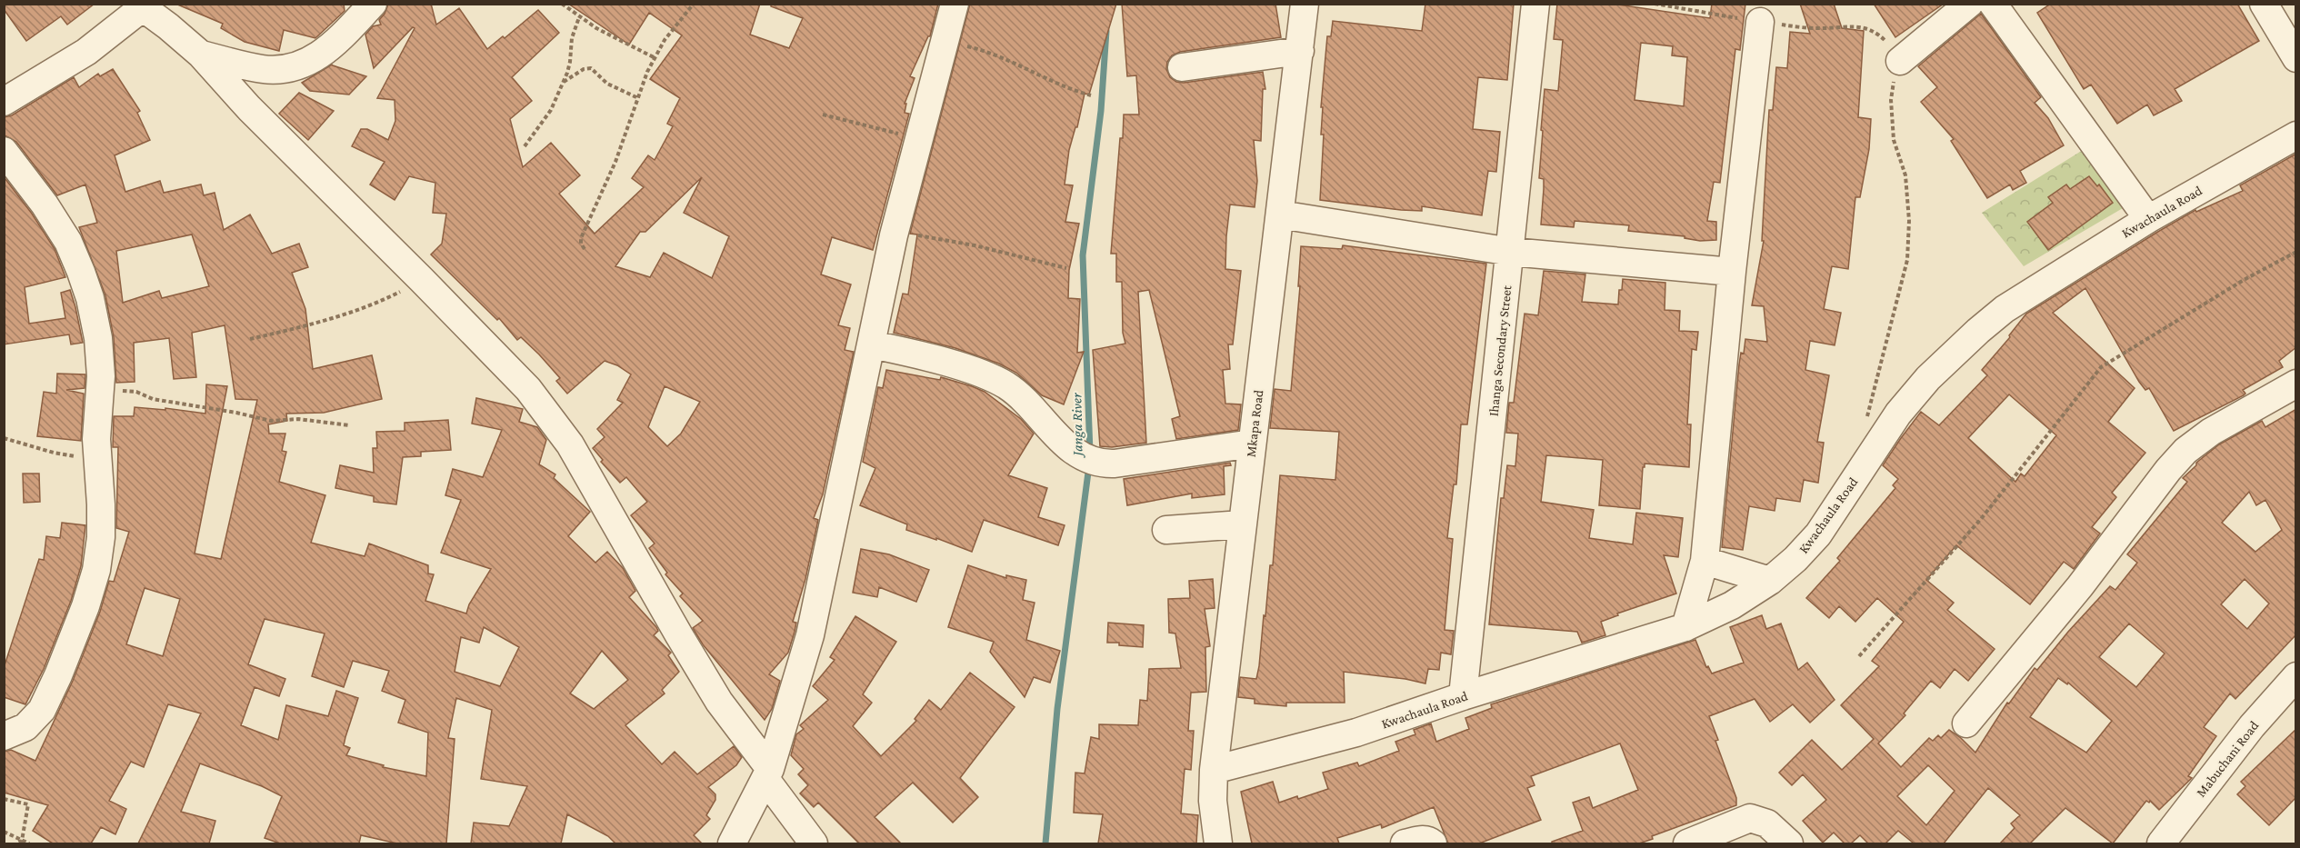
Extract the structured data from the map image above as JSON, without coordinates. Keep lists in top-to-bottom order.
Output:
{
  "streets": {
    "street": [
      "Kwachaula Road",
      "Ihanga Secondary Street",
      "Mkapa Road",
      "Mabuchani Road"
    ]
  },
  "crossings": [
    ["Kwachaula Road", "Ihanga Secondary Street"],
    ["Kwachaula Road", "Mkapa Road"]
  ],
  "water": ["Janga River"]
}
